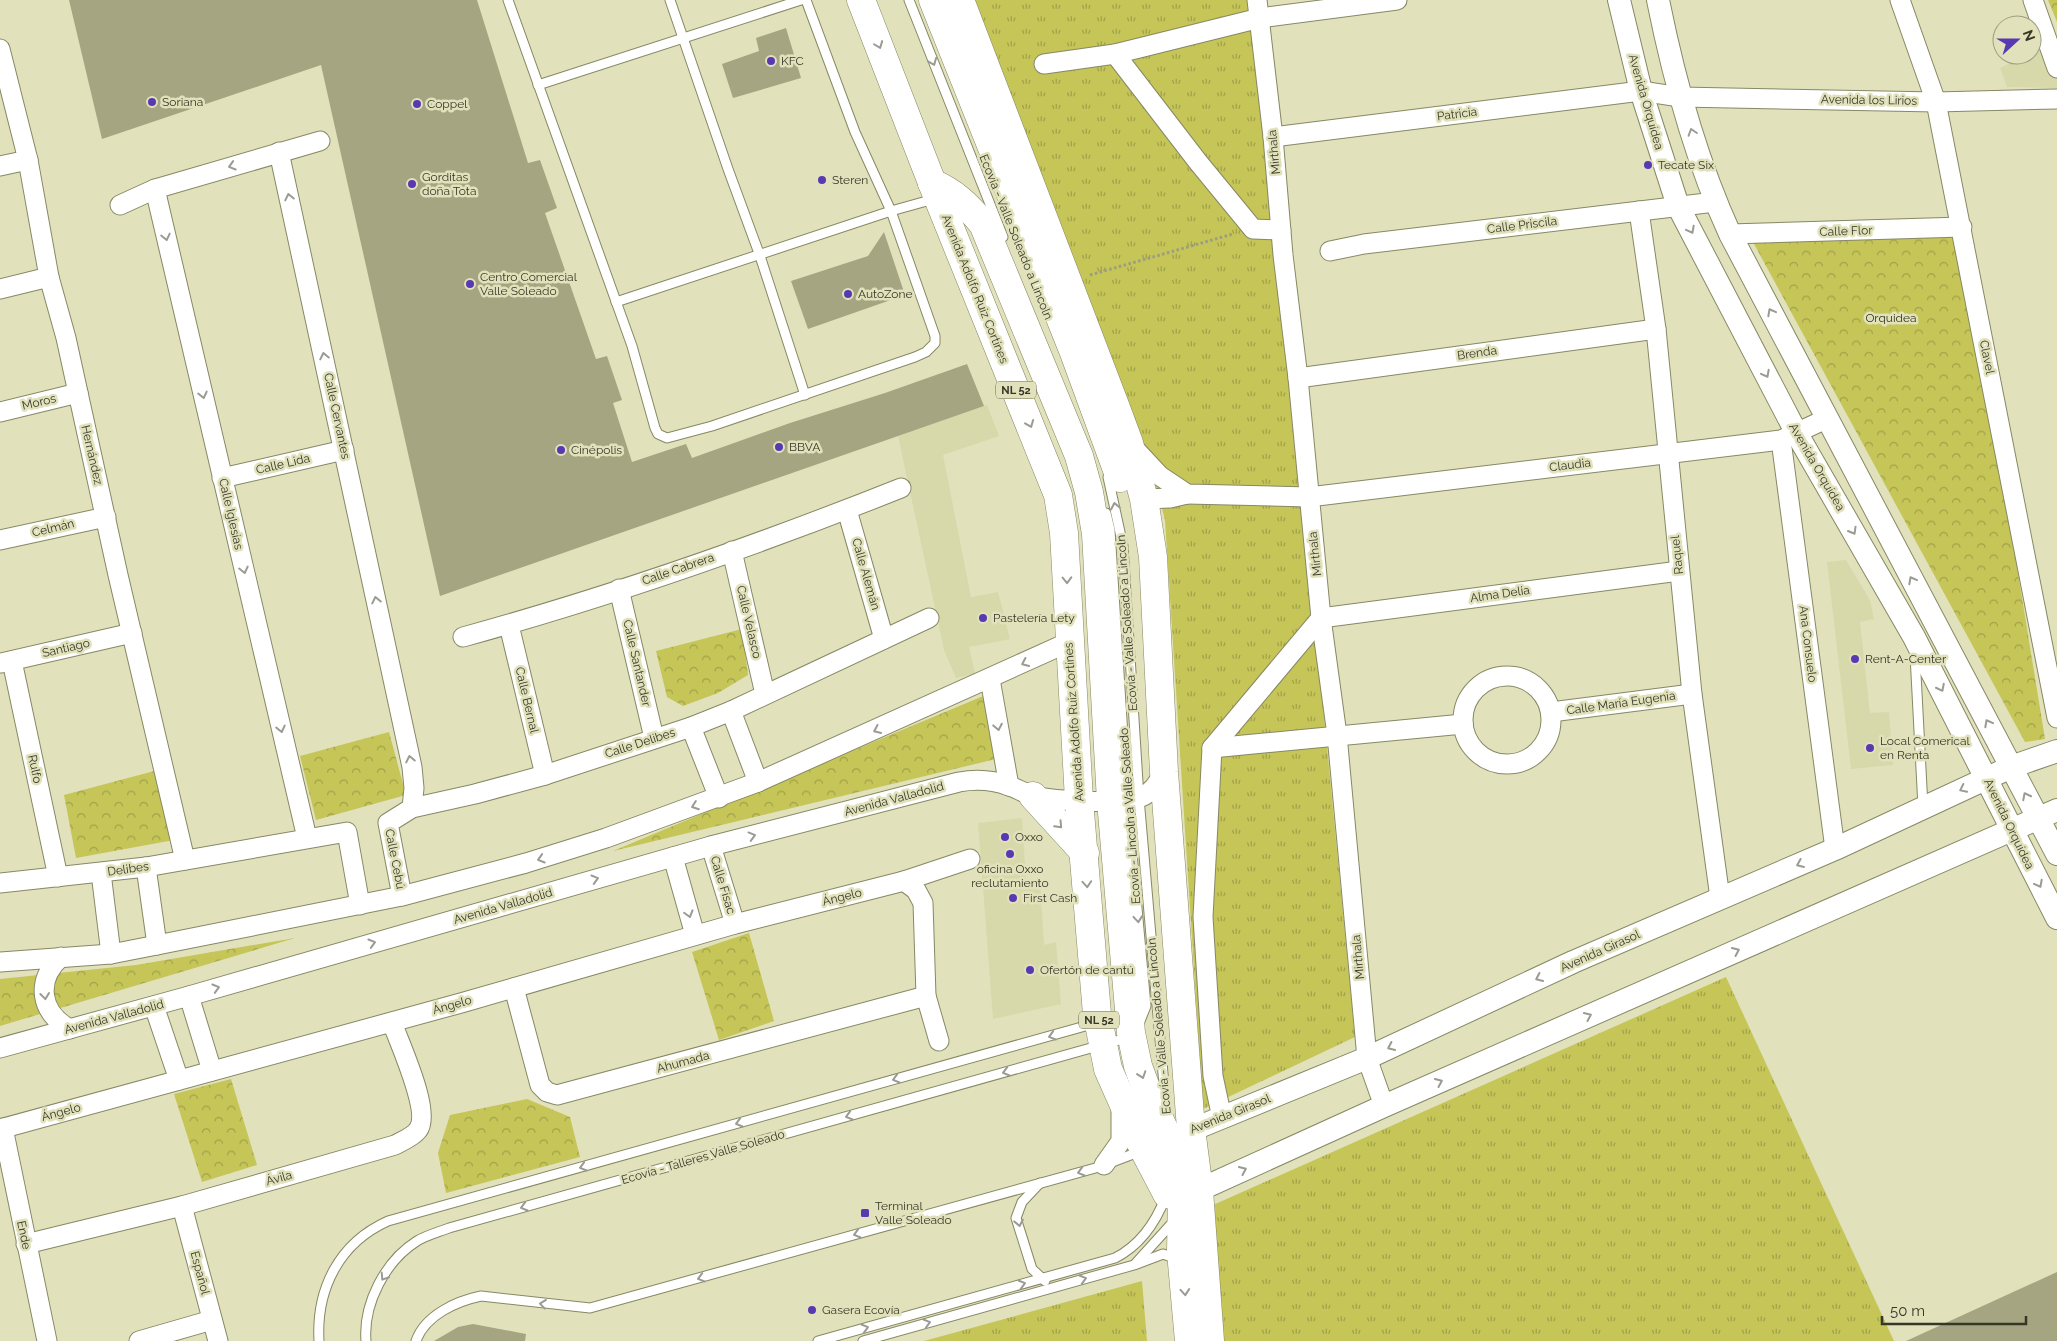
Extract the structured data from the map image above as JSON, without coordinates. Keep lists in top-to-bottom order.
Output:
{
  "streets": {
    "main road": ["Avenida Adolfo Ruiz Cortínes", "NL 52"],
    "street": [
      "Avenida los Lirios",
      "Avenida Orquídea",
      "Patricia",
      "Mirthala",
      "Calle Priscila",
      "Calle Flor",
      "Brenda",
      "Clavel",
      "Moros",
      "Calle Cervantes",
      "Hernández",
      "Calle Lida",
      "Claudia",
      "Calle Iglesias",
      "Celmán",
      "Raquel",
      "Calle Cabrera",
      "Calle Alemán",
      "Alma Delia",
      "Calle Velasco",
      "Ana Consuelo",
      "Santiago",
      "Calle Santander",
      "Calle Bernal",
      "Calle María Eugenia",
      "Calle Delibes",
      "Rulfo",
      "Avenida Valladolid",
      "Calle Cebú",
      "Delibes",
      "Calle Fisac",
      "Ángelo",
      "Avenida Girasol",
      "Ahumada",
      "Ávila",
      "Ende",
      "Español"
    ],
    "lane": ["Ecovía - Valle Soleado a Lincoln", "Ecovía - Lincoln a Valle Soleado", "Ecovía - Talleres Valle Soleado"]
  },
  "crossings": [
    ["Avenida los Lirios", "Patricia"],
    ["Avenida los Lirios", "Clavel"],
    ["Avenida Orquídea", "Patricia"],
    ["Avenida Orquídea", "Calle Priscila"],
    ["Avenida Orquídea", "Claudia"],
    ["Avenida Orquídea", "Ana Consuelo"],
    ["Avenida Orquídea", "Avenida Girasol"],
    ["Patricia", "Mirthala"],
    ["Mirthala", "Brenda"],
    ["Mirthala", "Claudia"],
    ["Mirthala", "Alma Delia"],
    ["Mirthala", "Avenida Girasol"],
    ["Calle Priscila", "Raquel"],
    ["Calle Flor", "Clavel"],
    ["Ecovía - Valle Soleado a Lincoln", "Avenida Adolfo Ruiz Cortínes"],
    ["Ecovía - Valle Soleado a Lincoln", "Avenida Valladolid"],
    ["Ecovía - Valle Soleado a Lincoln", "Ecovía - Lincoln a Valle Soleado"],
    ["Ecovía - Valle Soleado a Lincoln", "Avenida Girasol"],
    ["Avenida Adolfo Ruiz Cortínes", "Claudia"],
    ["Avenida Adolfo Ruiz Cortínes", "Avenida Valladolid"],
    ["Avenida Adolfo Ruiz Cortínes", "Ecovía - Lincoln a Valle Soleado"],
    ["Avenida Adolfo Ruiz Cortínes", "Avenida Girasol"],
    ["Avenida Adolfo Ruiz Cortínes", "Ecovía - Talleres Valle Soleado"],
    ["Brenda", "Raquel"],
    ["Moros", "Hernández"],
    ["Calle Cervantes", "Calle Lida"],
    ["Calle Cervantes", "Calle Delibes"],
    ["Hernández", "Celmán"],
    ["Hernández", "Santiago"],
    ["Hernández", "Delibes"],
    ["Calle Lida", "Calle Iglesias"],
    ["Claudia", "Raquel"],
    ["Claudia", "Ana Consuelo"],
    ["Calle Iglesias", "Delibes"],
    ["Raquel", "Alma Delia"],
    ["Raquel", "Calle María Eugenia"],
    ["Raquel", "Avenida Girasol"],
    ["Calle Cabrera", "Calle Alemán"],
    ["Calle Cabrera", "Calle Velasco"],
    ["Calle Cabrera", "Calle Santander"],
    ["Calle Cabrera", "Calle Bernal"],
    ["Calle Alemán", "Calle Delibes"],
    ["Calle Velasco", "Calle Delibes"],
    ["Ana Consuelo", "Avenida Girasol"],
    ["Santiago", "Rulfo"],
    ["Calle Santander", "Calle Delibes"],
    ["Calle Bernal", "Calle Delibes"],
    ["Calle Delibes", "Calle Cebú"],
    ["Rulfo", "Delibes"],
    ["Avenida Valladolid", "Ecovía - Lincoln a Valle Soleado"],
    ["Avenida Valladolid", "Calle Fisac"],
    ["Calle Fisac", "Ángelo"],
    ["Ángelo", "Ahumada"],
    ["Ángelo", "Ávila"],
    ["Ángelo", "Ende"],
    ["Ávila", "Ende"],
    ["Ávila", "Español"]
  ],
  "one_way": ["Ecovía - Valle Soleado a Lincoln", "Calle Cervantes", "Calle Iglesias"],
  "parks": ["Orquidea"],
  "places": {
    "other": [
      "KFC",
      "Soriana",
      "Coppel",
      "Tecate Six",
      "Steren",
      "Gorditas doña Tota",
      "Centro Comercial Valle Soleado",
      "AutoZone",
      "BBVA",
      "Cinépolis",
      "Pastelería Lety",
      "Rent-A-Center",
      "Local Comerical en Renta",
      "Oxxo",
      "oficina Oxxo reclutamiento",
      "First Cash",
      "Ofertón de cantú",
      "Gasera Ecovía"
    ],
    "transit": ["Terminal Valle Soleado"]
  },
  "scale_bar": "50 m",
  "north": "right"
}
